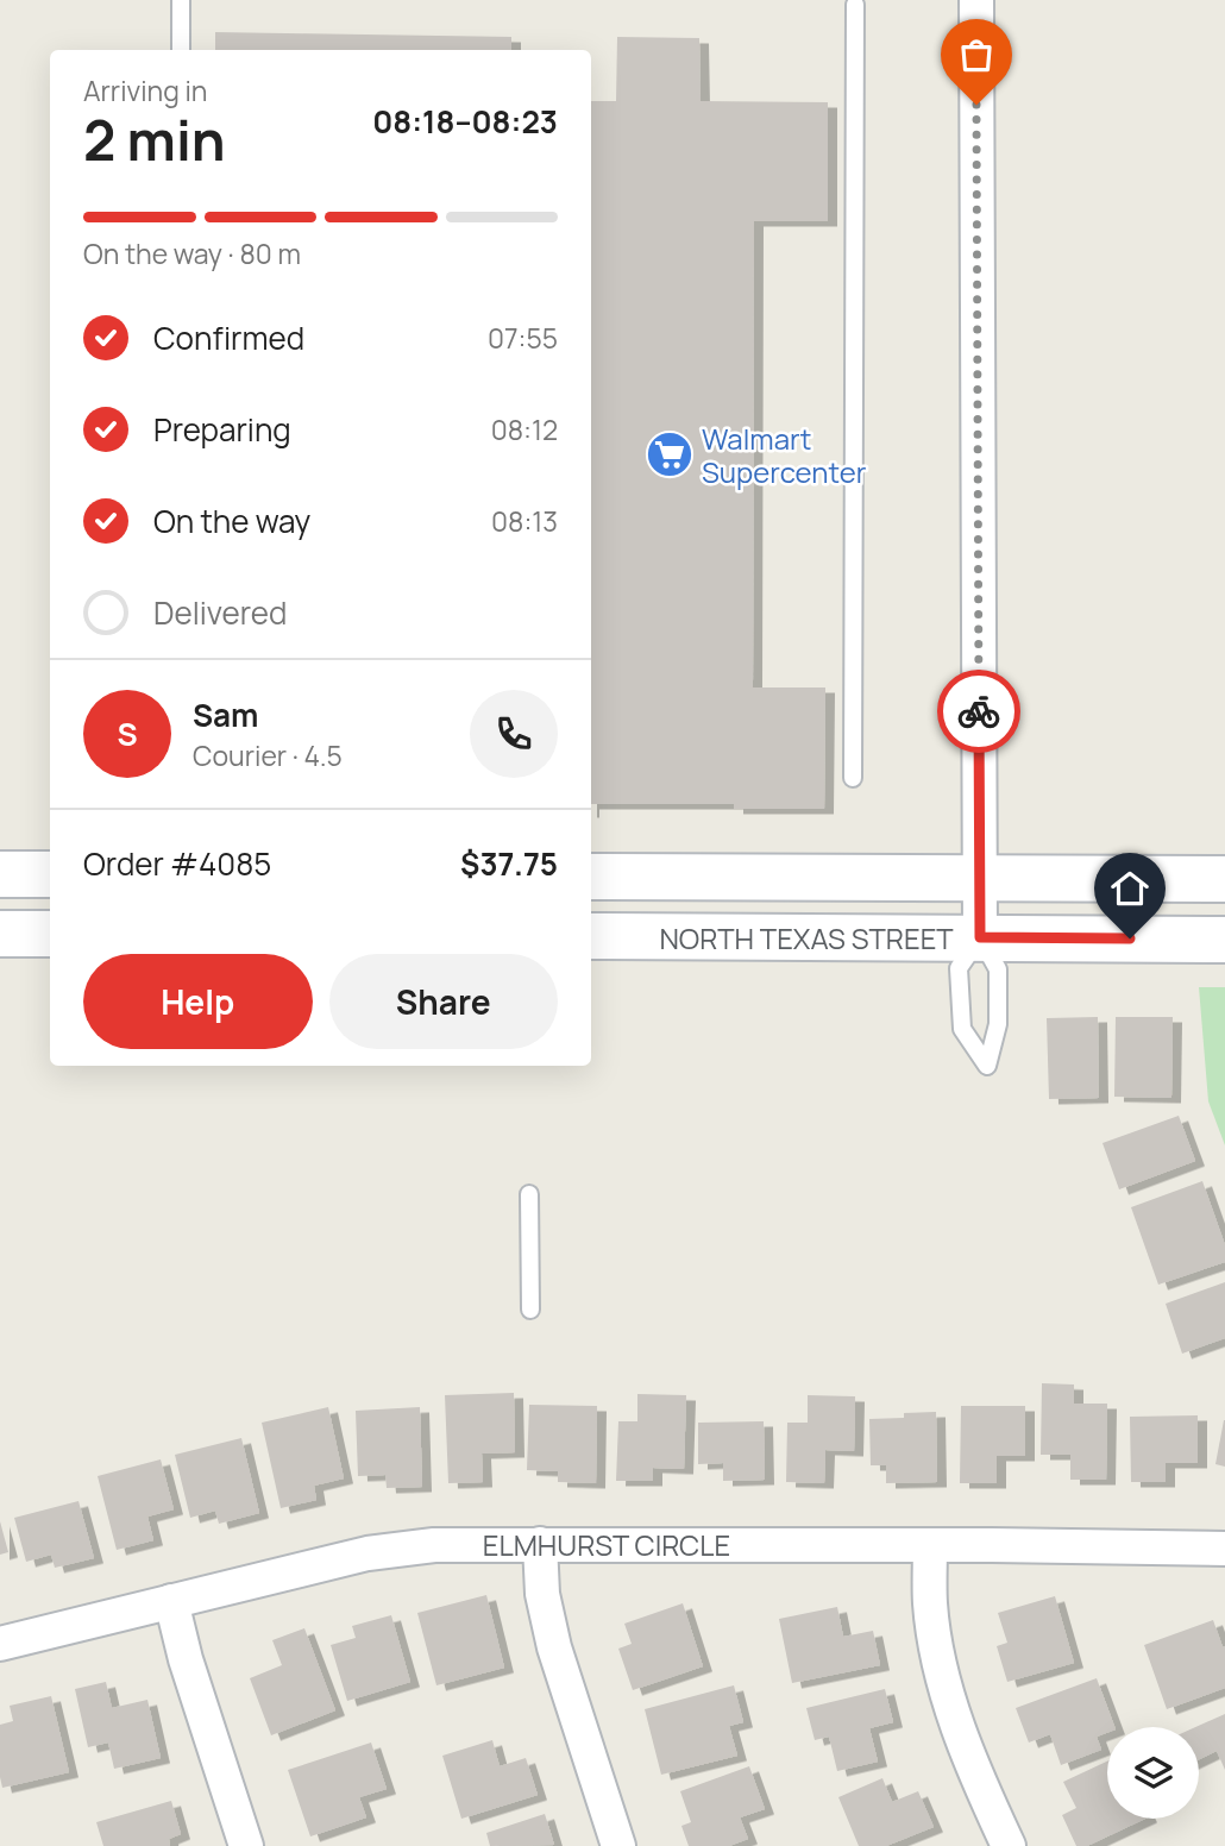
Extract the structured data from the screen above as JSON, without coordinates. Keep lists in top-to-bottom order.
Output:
{
  "streets": {
    "main road": ["NORTH TEXAS STREET"],
    "street": ["ELMHURST CIRCLE"]
  },
  "places": {
    "supermarket": ["Walmart Supercenter"]
  },
  "page": {
    "heading": ["2 min", "Arriving in", "08:18–08:23"],
    "panel": [
      "Sam",
      "Courier · 4.5",
      "Order #4085",
      "$37.75"
    ],
    "bar": "On the way · 80 m",
    "list": [
      ["Confirmed", "07:55"],
      ["Preparing", "08:12"],
      ["On the way", "08:13"],
      "Delivered"
    ],
    "round": "S",
    "buttons": ["Help", "Share"]
  }
}
